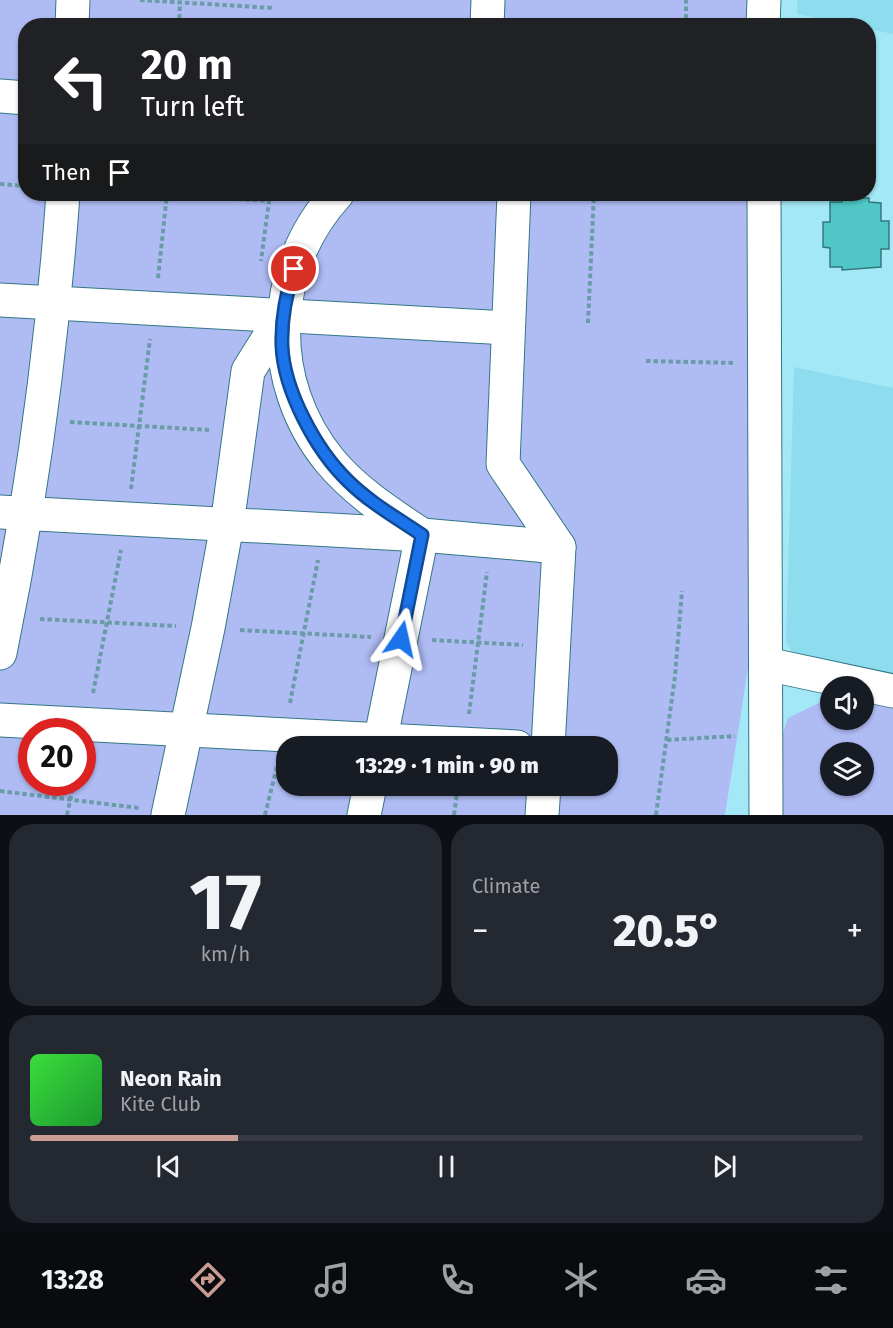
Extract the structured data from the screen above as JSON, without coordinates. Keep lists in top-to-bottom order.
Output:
{
  "page": {
    "turn": ["20 m", "Turn left"],
    "then": "Then",
    "limit": "20",
    "trip": "13:29 · 1 min · 90 m",
    "tile": [
      ["17", "km/h"],
      "Climate"
    ],
    "heat": ["−", "20.5°", "+"],
    "song": ["Neon Rain", "Kite Club"],
    "tabs": "13:28"
  }
}
